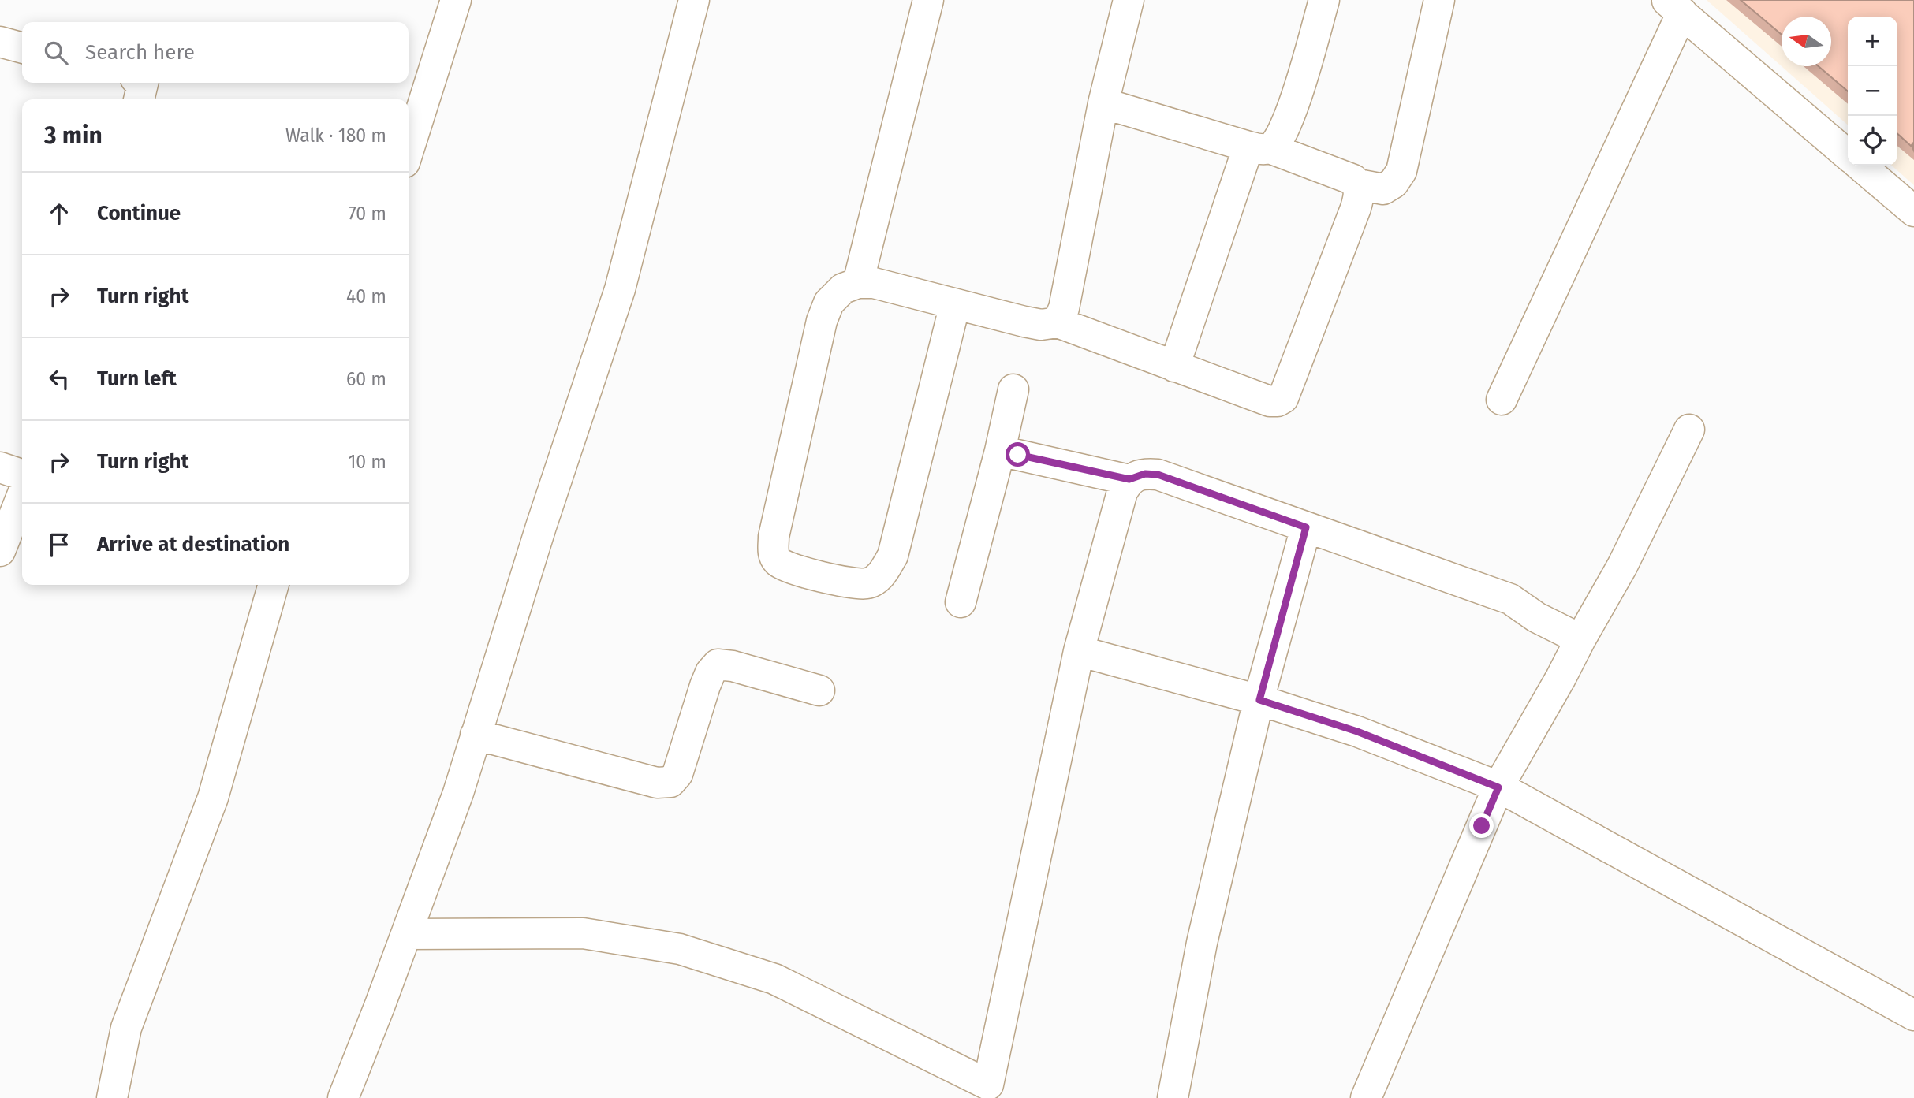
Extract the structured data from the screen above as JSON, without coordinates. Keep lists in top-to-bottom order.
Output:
{
  "north": "left",
  "page": {
    "map_buttons": ["+", "−"],
    "search": "Search here",
    "heading": ["3 min", "Walk · 180 m"],
    "list": [
      ["Continue", "70 m"],
      ["Turn right", "40 m"],
      ["Turn left", "60 m"],
      ["Turn right", "10 m"],
      "Arrive at destination"
    ]
  }
}
